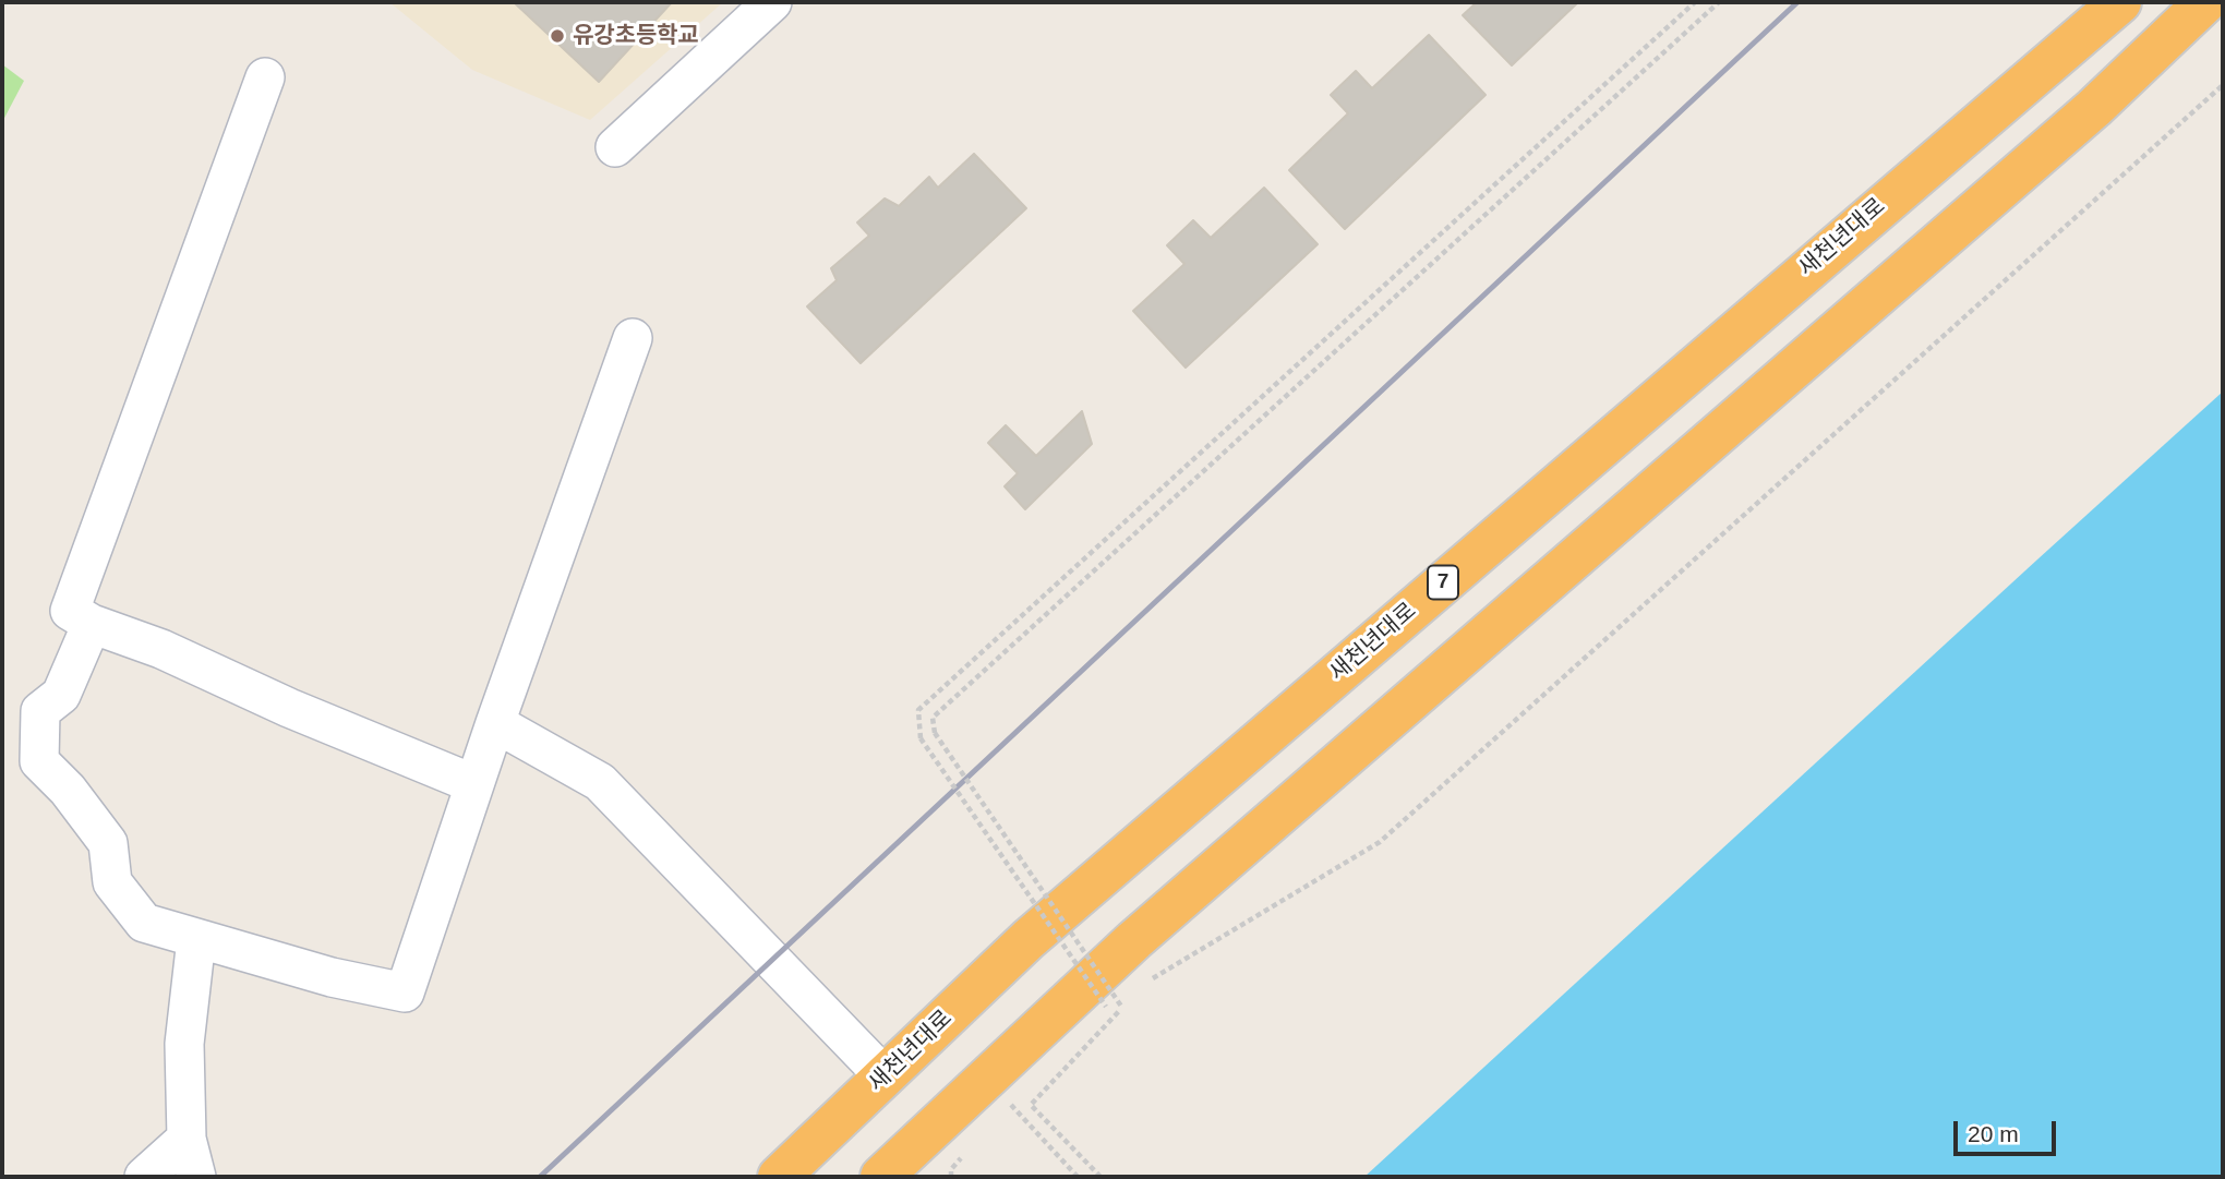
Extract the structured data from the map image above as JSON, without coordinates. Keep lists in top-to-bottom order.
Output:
{
  "streets": {
    "highway": ["새천년대로", "7"]
  },
  "places": ["유강초등학교"],
  "scale_bar": "20 m"
}
